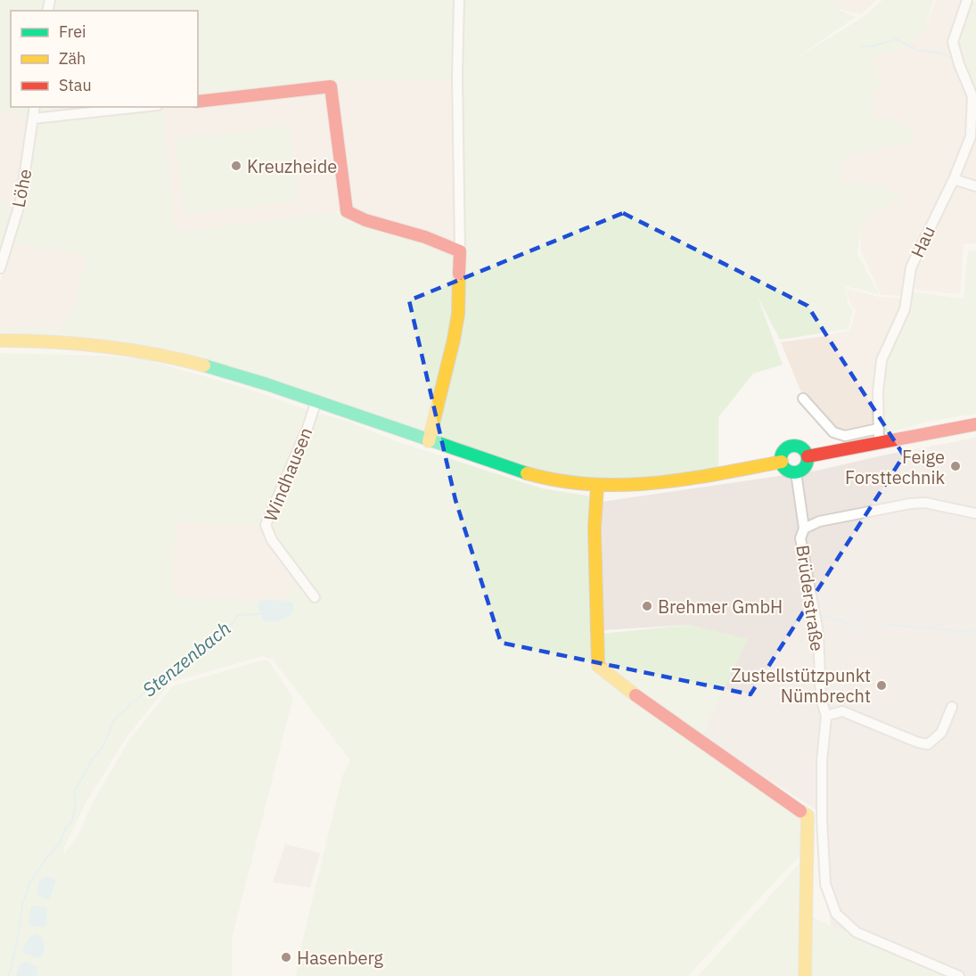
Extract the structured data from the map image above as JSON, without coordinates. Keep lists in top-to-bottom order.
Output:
{
  "streets": {
    "street": [
      "Löhe",
      "Hau",
      "Windhausen",
      "Brüderstraße"
    ]
  },
  "water": ["Stenzenbach"],
  "places": [
    "Kreuzheide",
    "Feige Forsttechnik",
    "Brehmer GmbH",
    "Zustellstützpunkt Nümbrecht",
    "Hasenberg"
  ],
  "legend": ["Frei", "Zäh", "Stau"]
}
